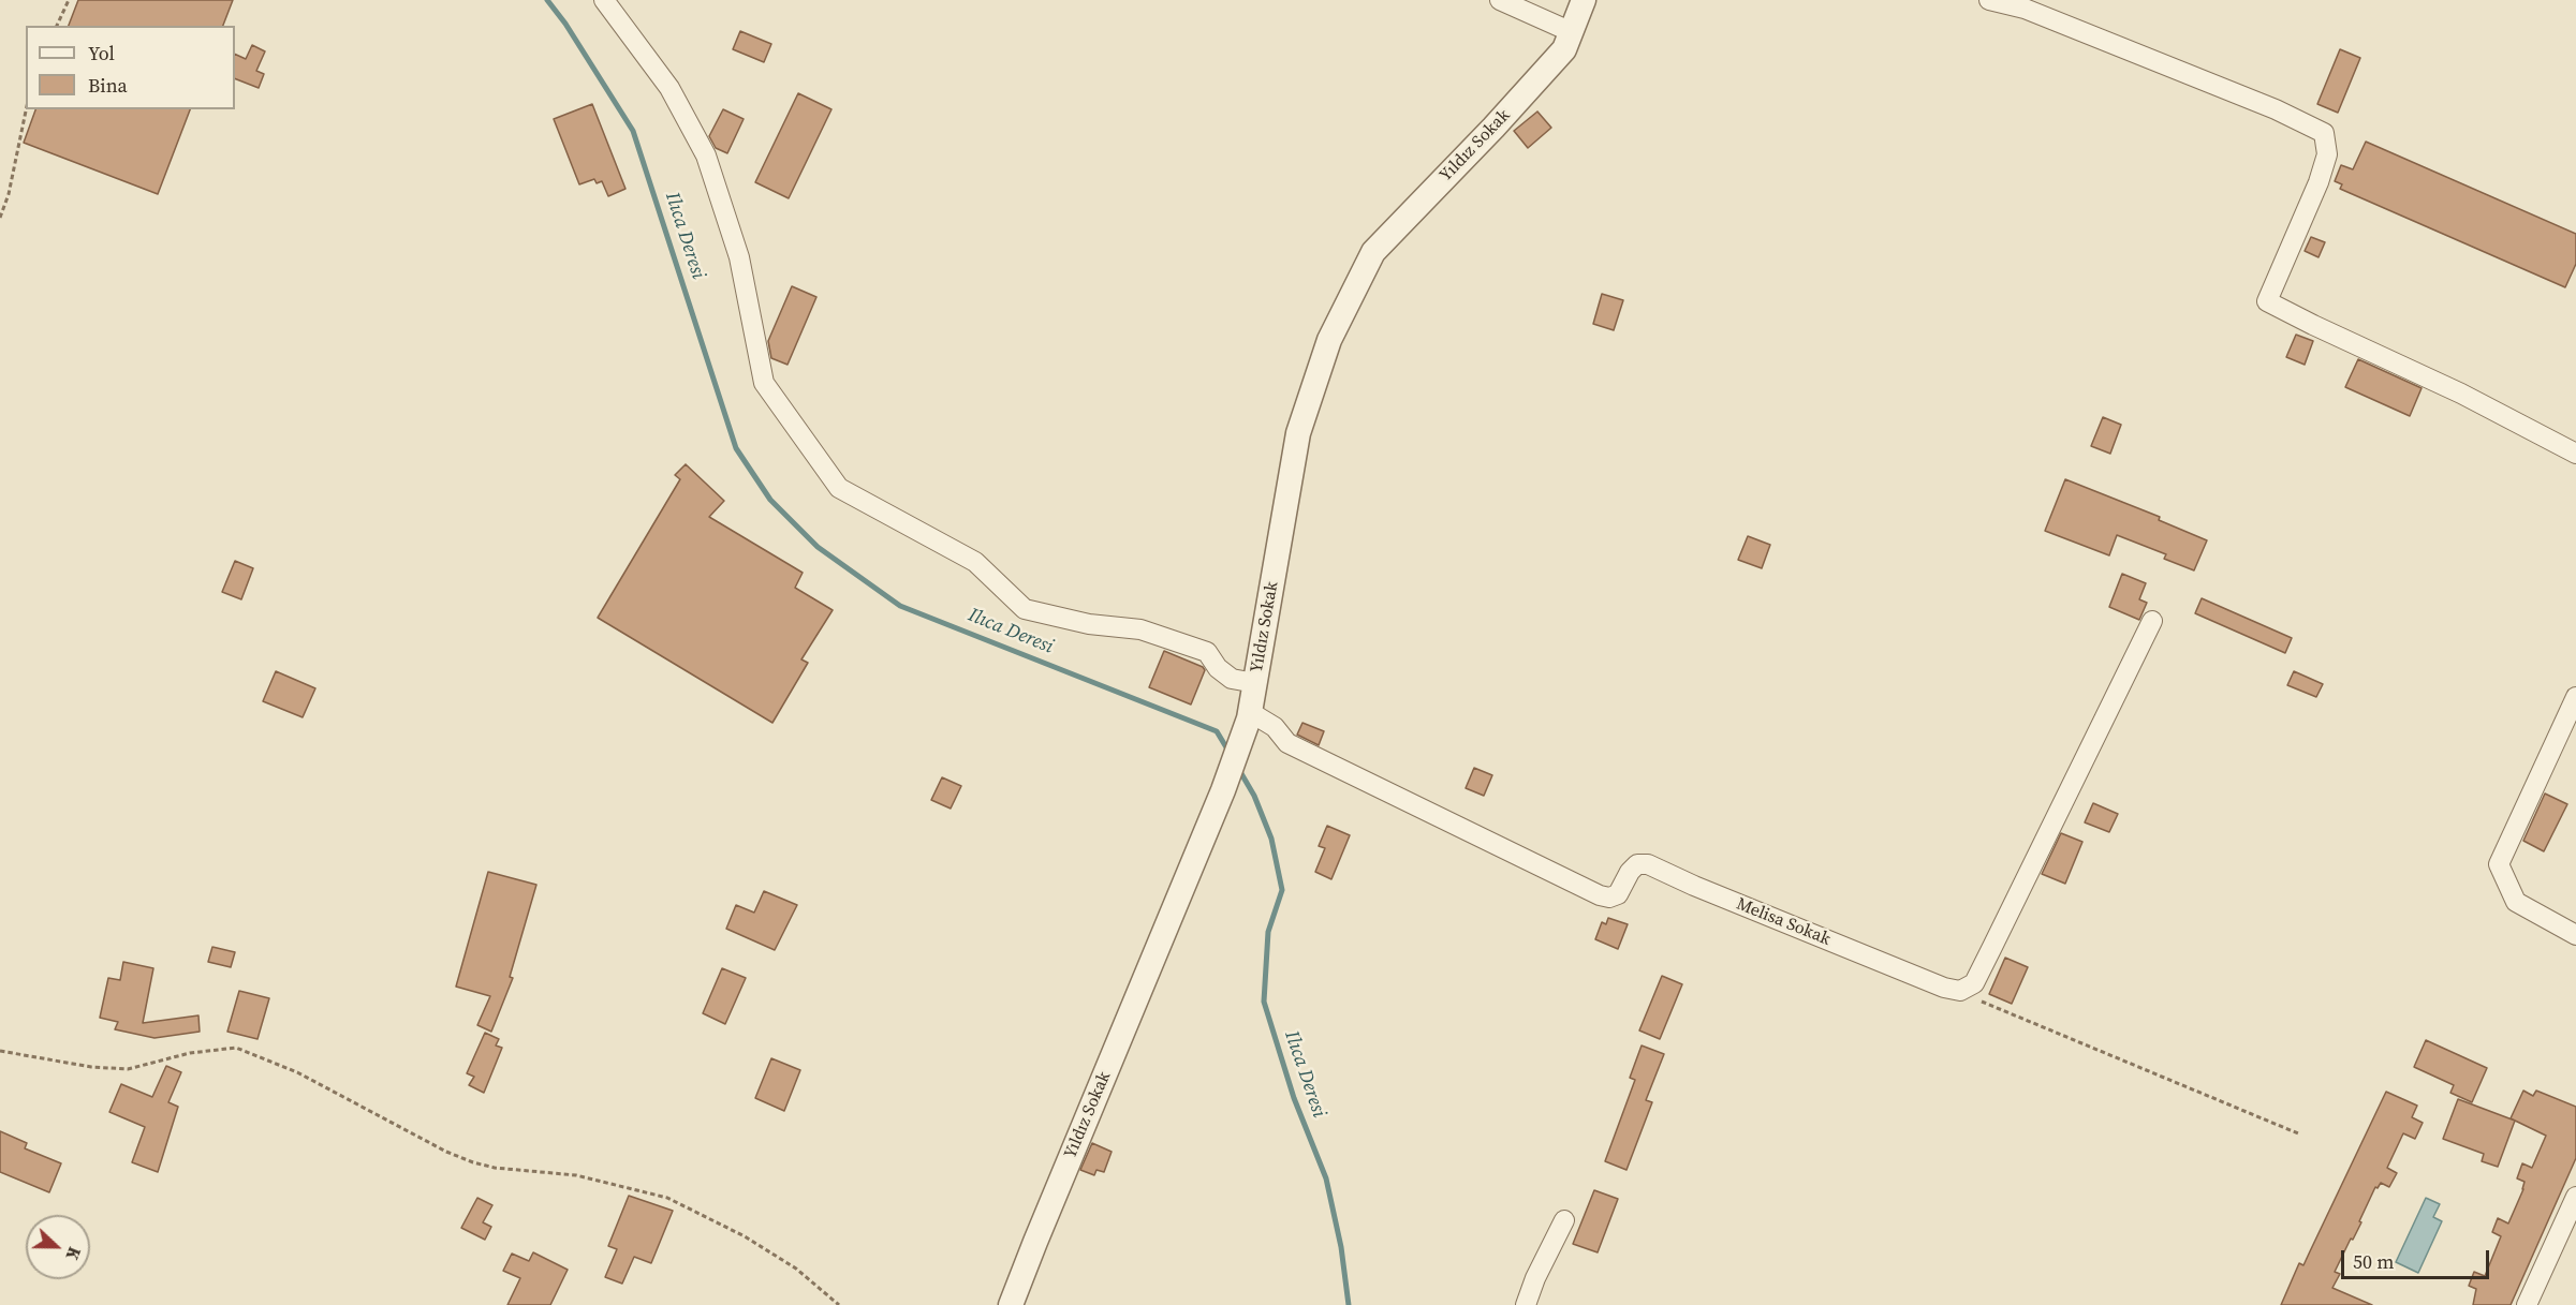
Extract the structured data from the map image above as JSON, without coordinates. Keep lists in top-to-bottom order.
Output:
{
  "streets": {
    "street": ["Yıldız Sokak", "Melisa Sokak"]
  },
  "crossings": [
    ["Yıldız Sokak", "Melisa Sokak"]
  ],
  "water": ["Ilıca Deresi"],
  "legend": ["Yol", "Bina"],
  "scale_bar": "50 m",
  "north": "right"
}
